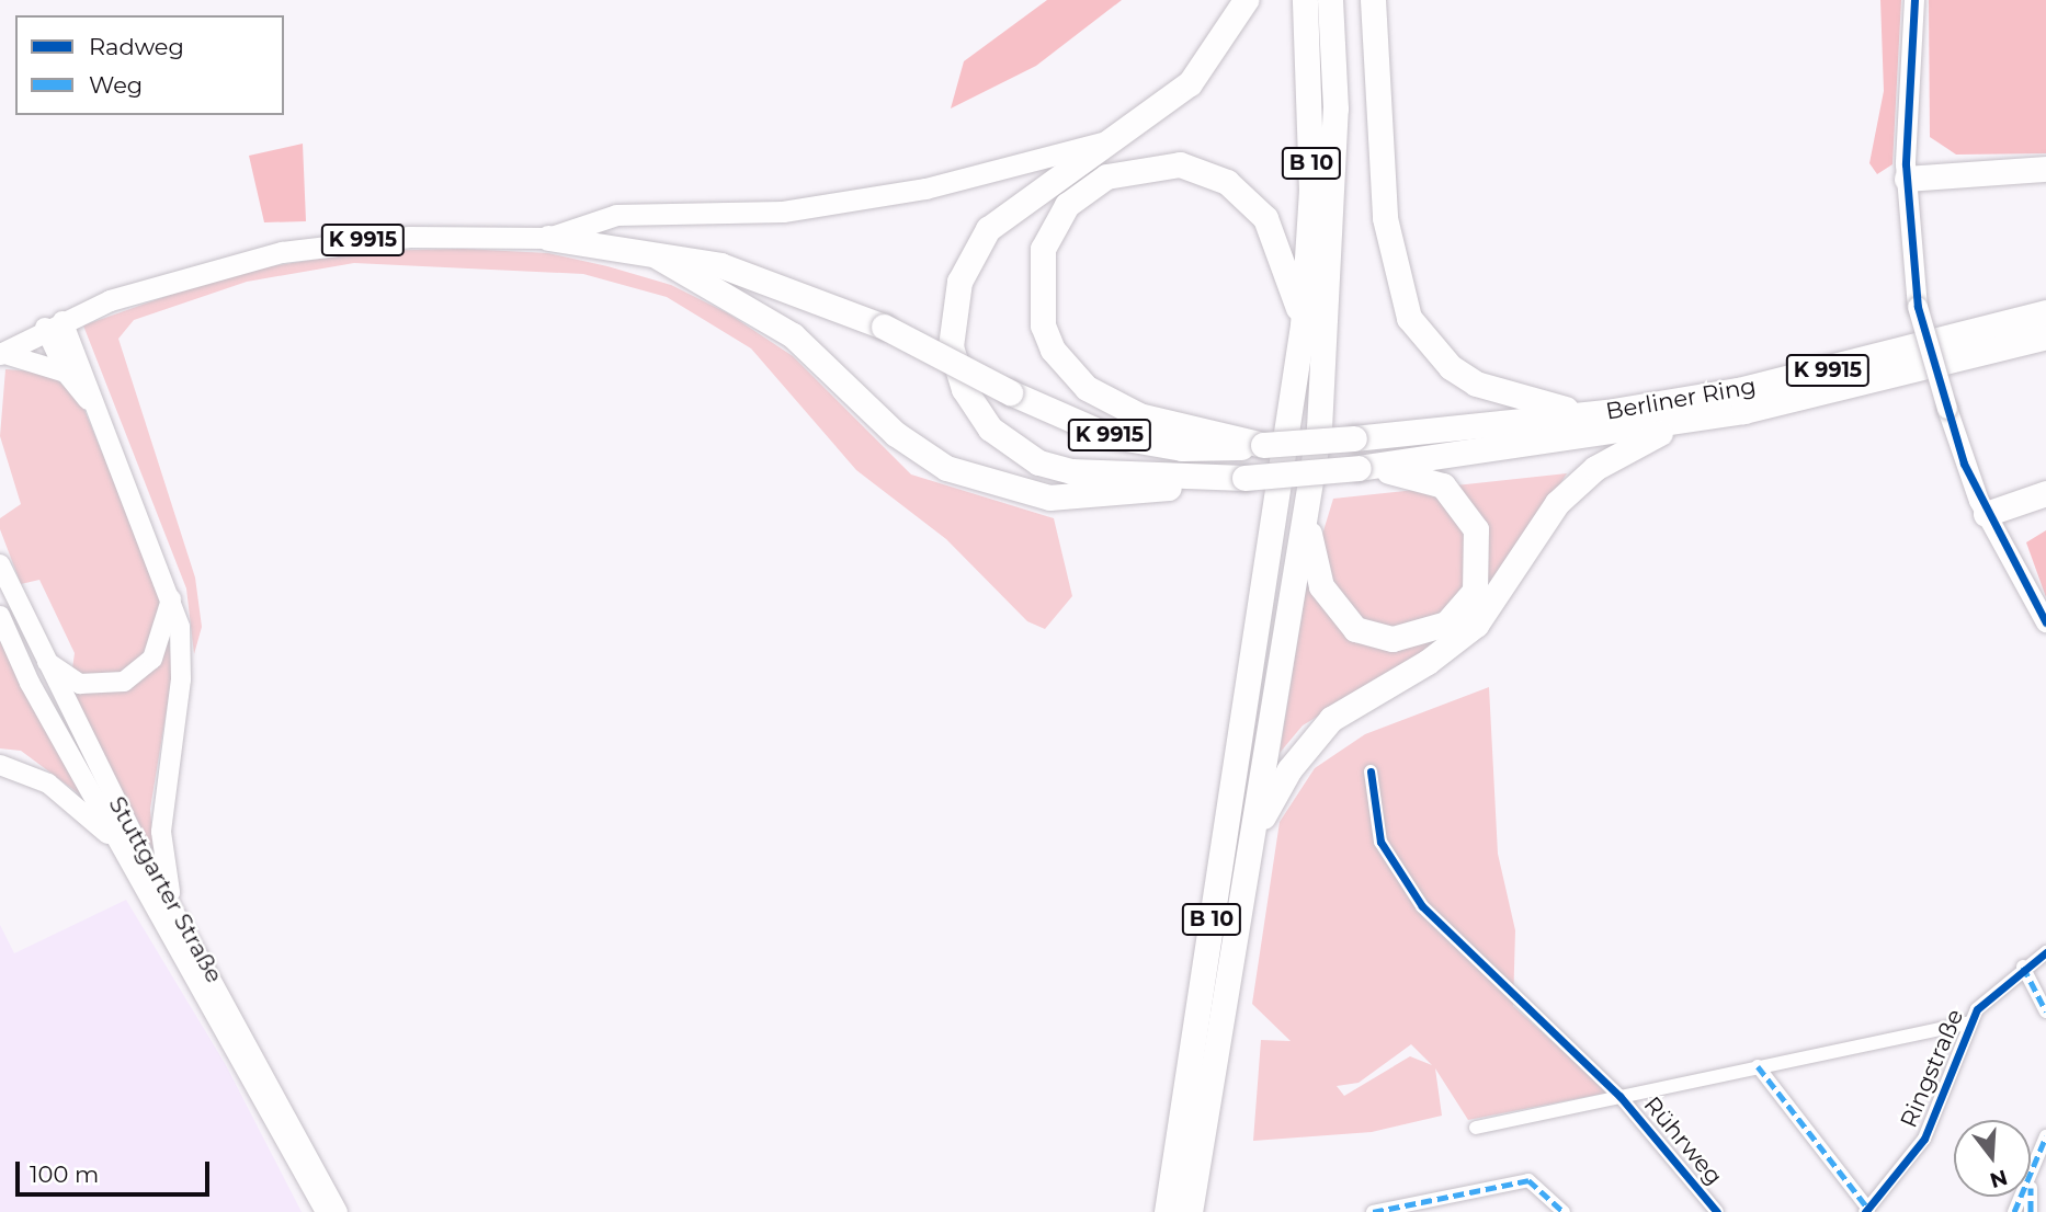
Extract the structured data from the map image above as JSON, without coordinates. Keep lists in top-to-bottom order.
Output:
{
  "streets": {
    "highway": ["B 10", "K 9915", "Berliner Ring"],
    "main road": ["Stuttgarter Straße"],
    "street": ["Ringstraße", "Rührweg"]
  },
  "crossings": [
    ["K 9915", "Berliner Ring"]
  ],
  "legend": ["Radweg", "Weg"],
  "scale_bar": "100 m",
  "north": "bottom"
}
